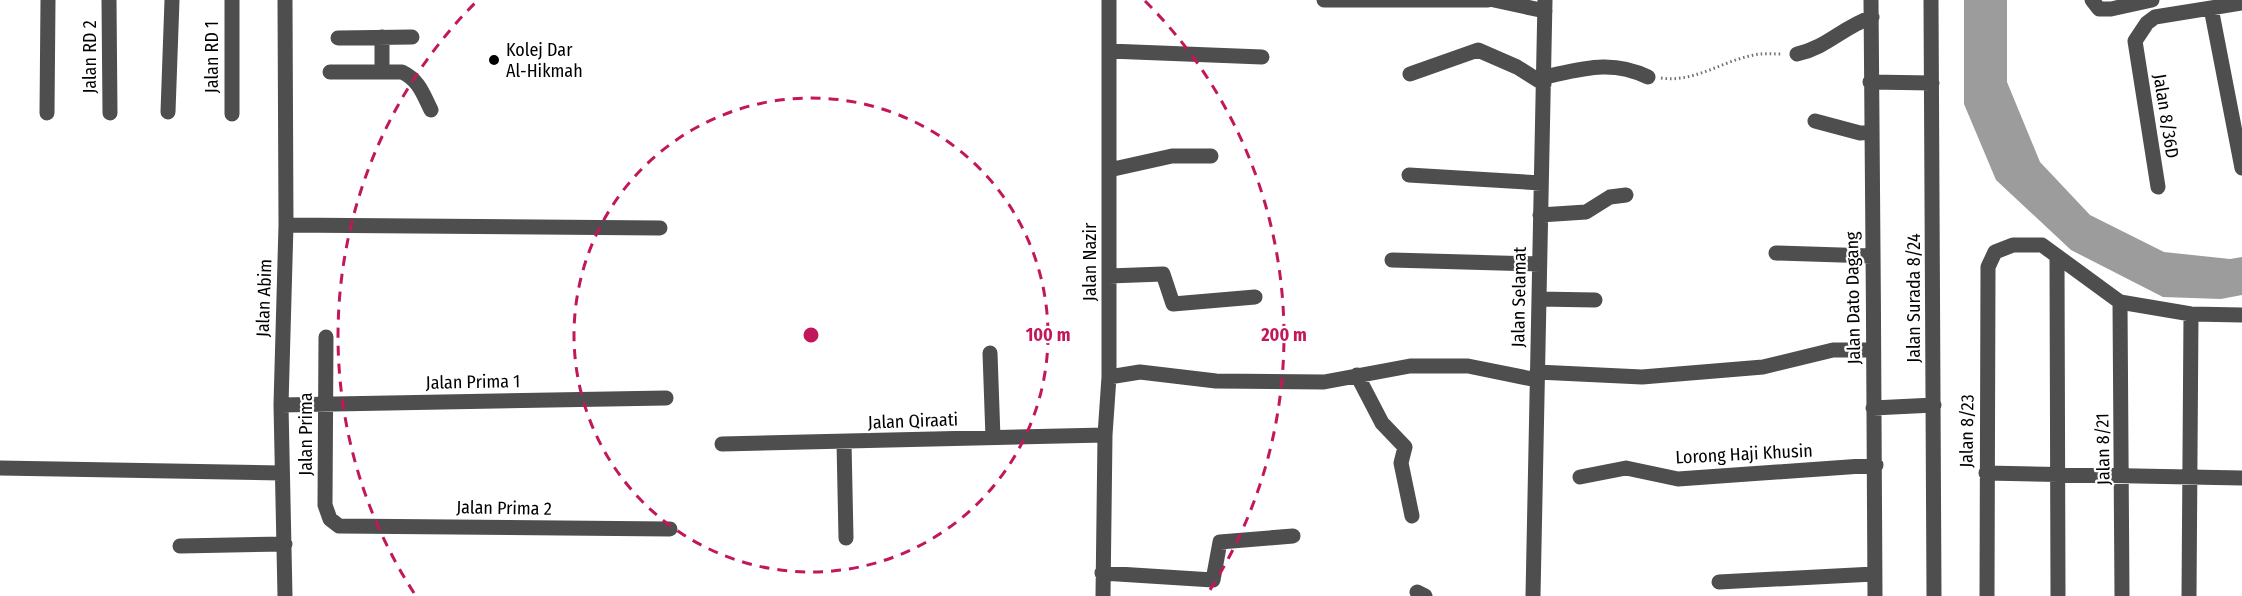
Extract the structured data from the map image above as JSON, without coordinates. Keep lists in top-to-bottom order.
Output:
{
  "streets": {
    "street": [
      "Jalan RD 2",
      "Jalan RD 1",
      "Jalan 8/36D",
      "Jalan Nazir",
      "Jalan Selamat",
      "Jalan Abim",
      "Jalan Dato Dagang",
      "Jalan Surada 8/24",
      "Jalan Prima 1",
      "Jalan Qiraati",
      "Jalan 8/23",
      "Jalan Prima",
      "Jalan 8/21",
      "Lorong Haji Khusin",
      "Jalan Prima 2"
    ]
  },
  "crossings": [
    ["Jalan Nazir", "Jalan Qiraati"],
    ["Jalan Abim", "Jalan Prima 1"],
    ["Jalan Dato Dagang", "Lorong Haji Khusin"],
    ["Jalan Prima 1", "Jalan Prima"],
    ["Jalan Prima", "Jalan Prima 2"]
  ],
  "places": ["Kolej Dar Al-Hikmah"],
  "rings": ["100 m", "200 m"]
}
